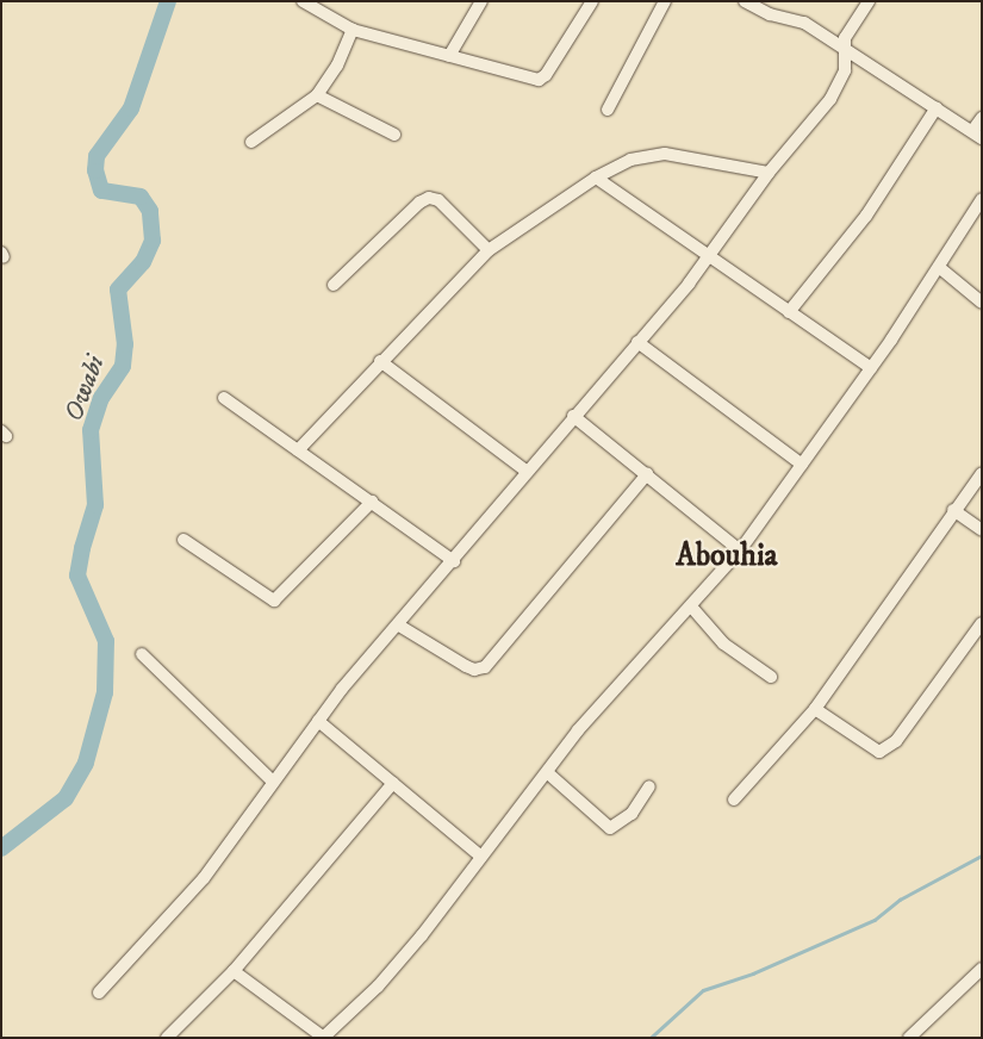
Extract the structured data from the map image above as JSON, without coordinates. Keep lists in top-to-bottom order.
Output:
{
  "districts": ["Abouhia"],
  "water": ["Owabi"]
}
